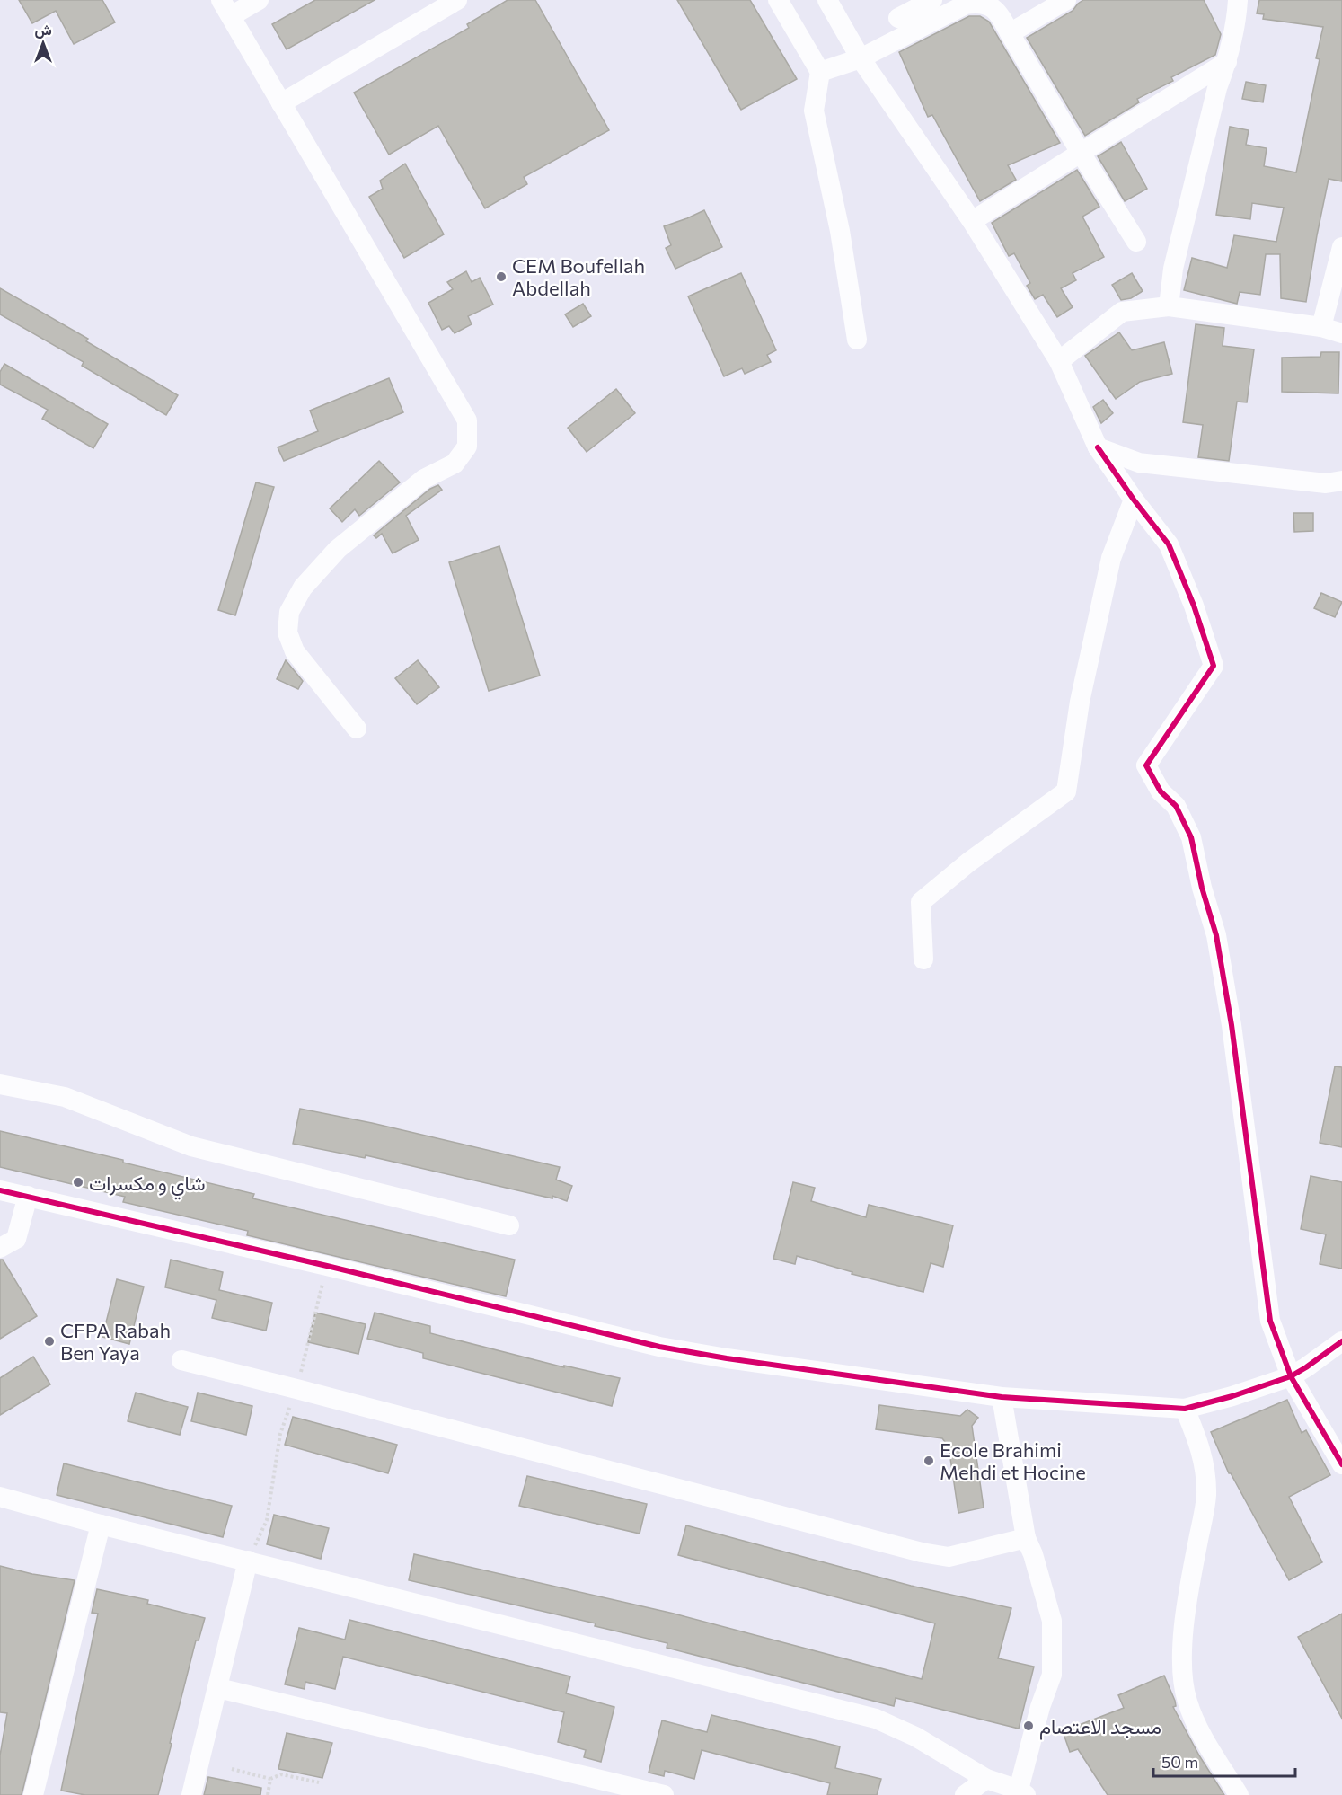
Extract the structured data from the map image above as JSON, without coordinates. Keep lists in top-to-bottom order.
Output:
{
  "places": [
    "CEM Boufellah Abdellah",
    "شاي و مكسرات",
    "CFPA Rabah Ben Yaya",
    "Ecole Brahimi Mehdi et Hocine",
    "مسجد الاعتصام"
  ],
  "scale_bar": "50 m",
  "north": "top"
}
